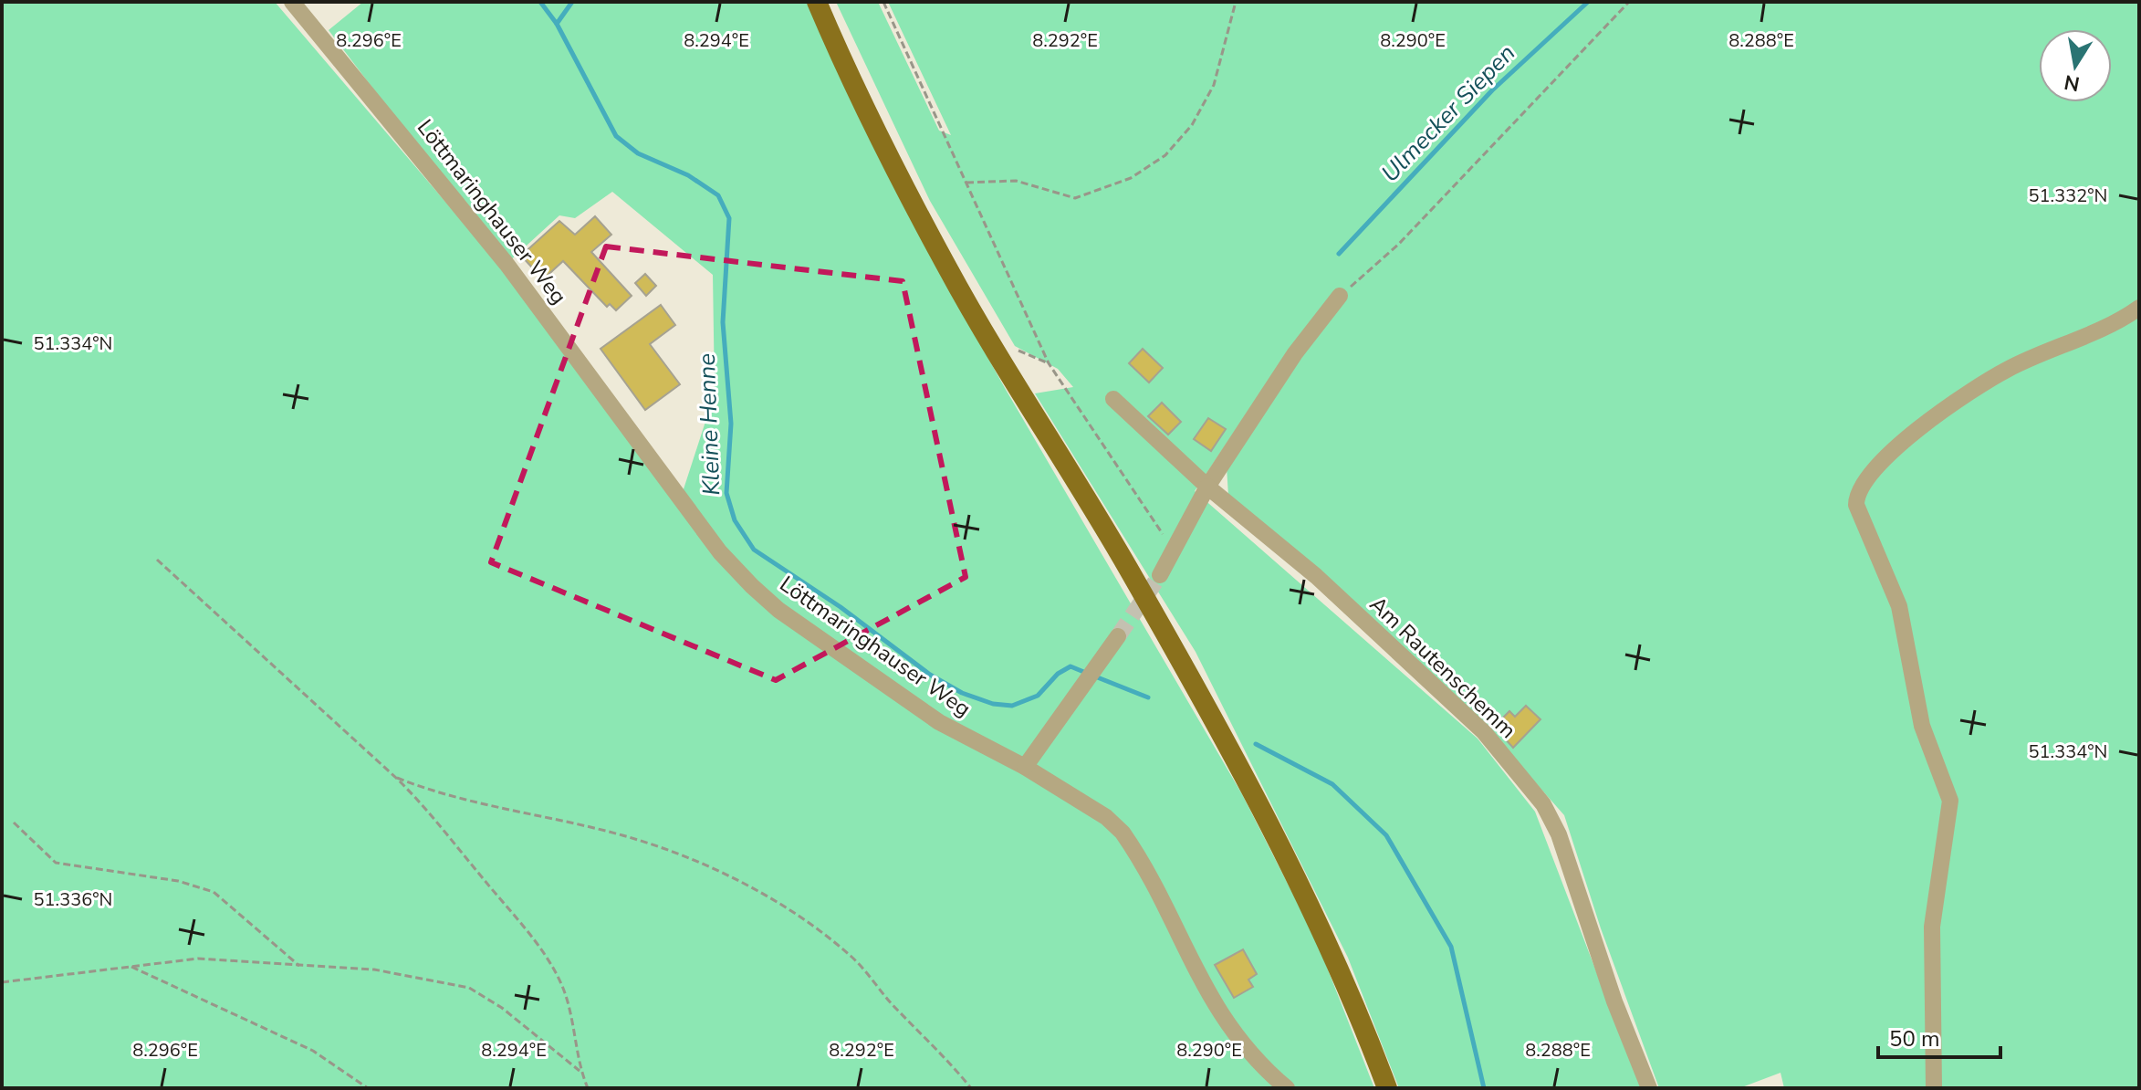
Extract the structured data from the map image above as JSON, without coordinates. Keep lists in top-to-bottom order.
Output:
{
  "streets": {
    "street": ["Löttmaringhauser Weg", "Am Rautenschemm"]
  },
  "water": ["Ulmecker Siepen", "Kleine Henne"],
  "scale_bar": "50 m",
  "north": "bottom",
  "coordinates": [
    "8.296°E",
    "8.294°E",
    "8.290°E",
    "8.292°E",
    "8.288°E",
    "51.332°N",
    "51.334°N",
    "51.336°N"
  ]
}
